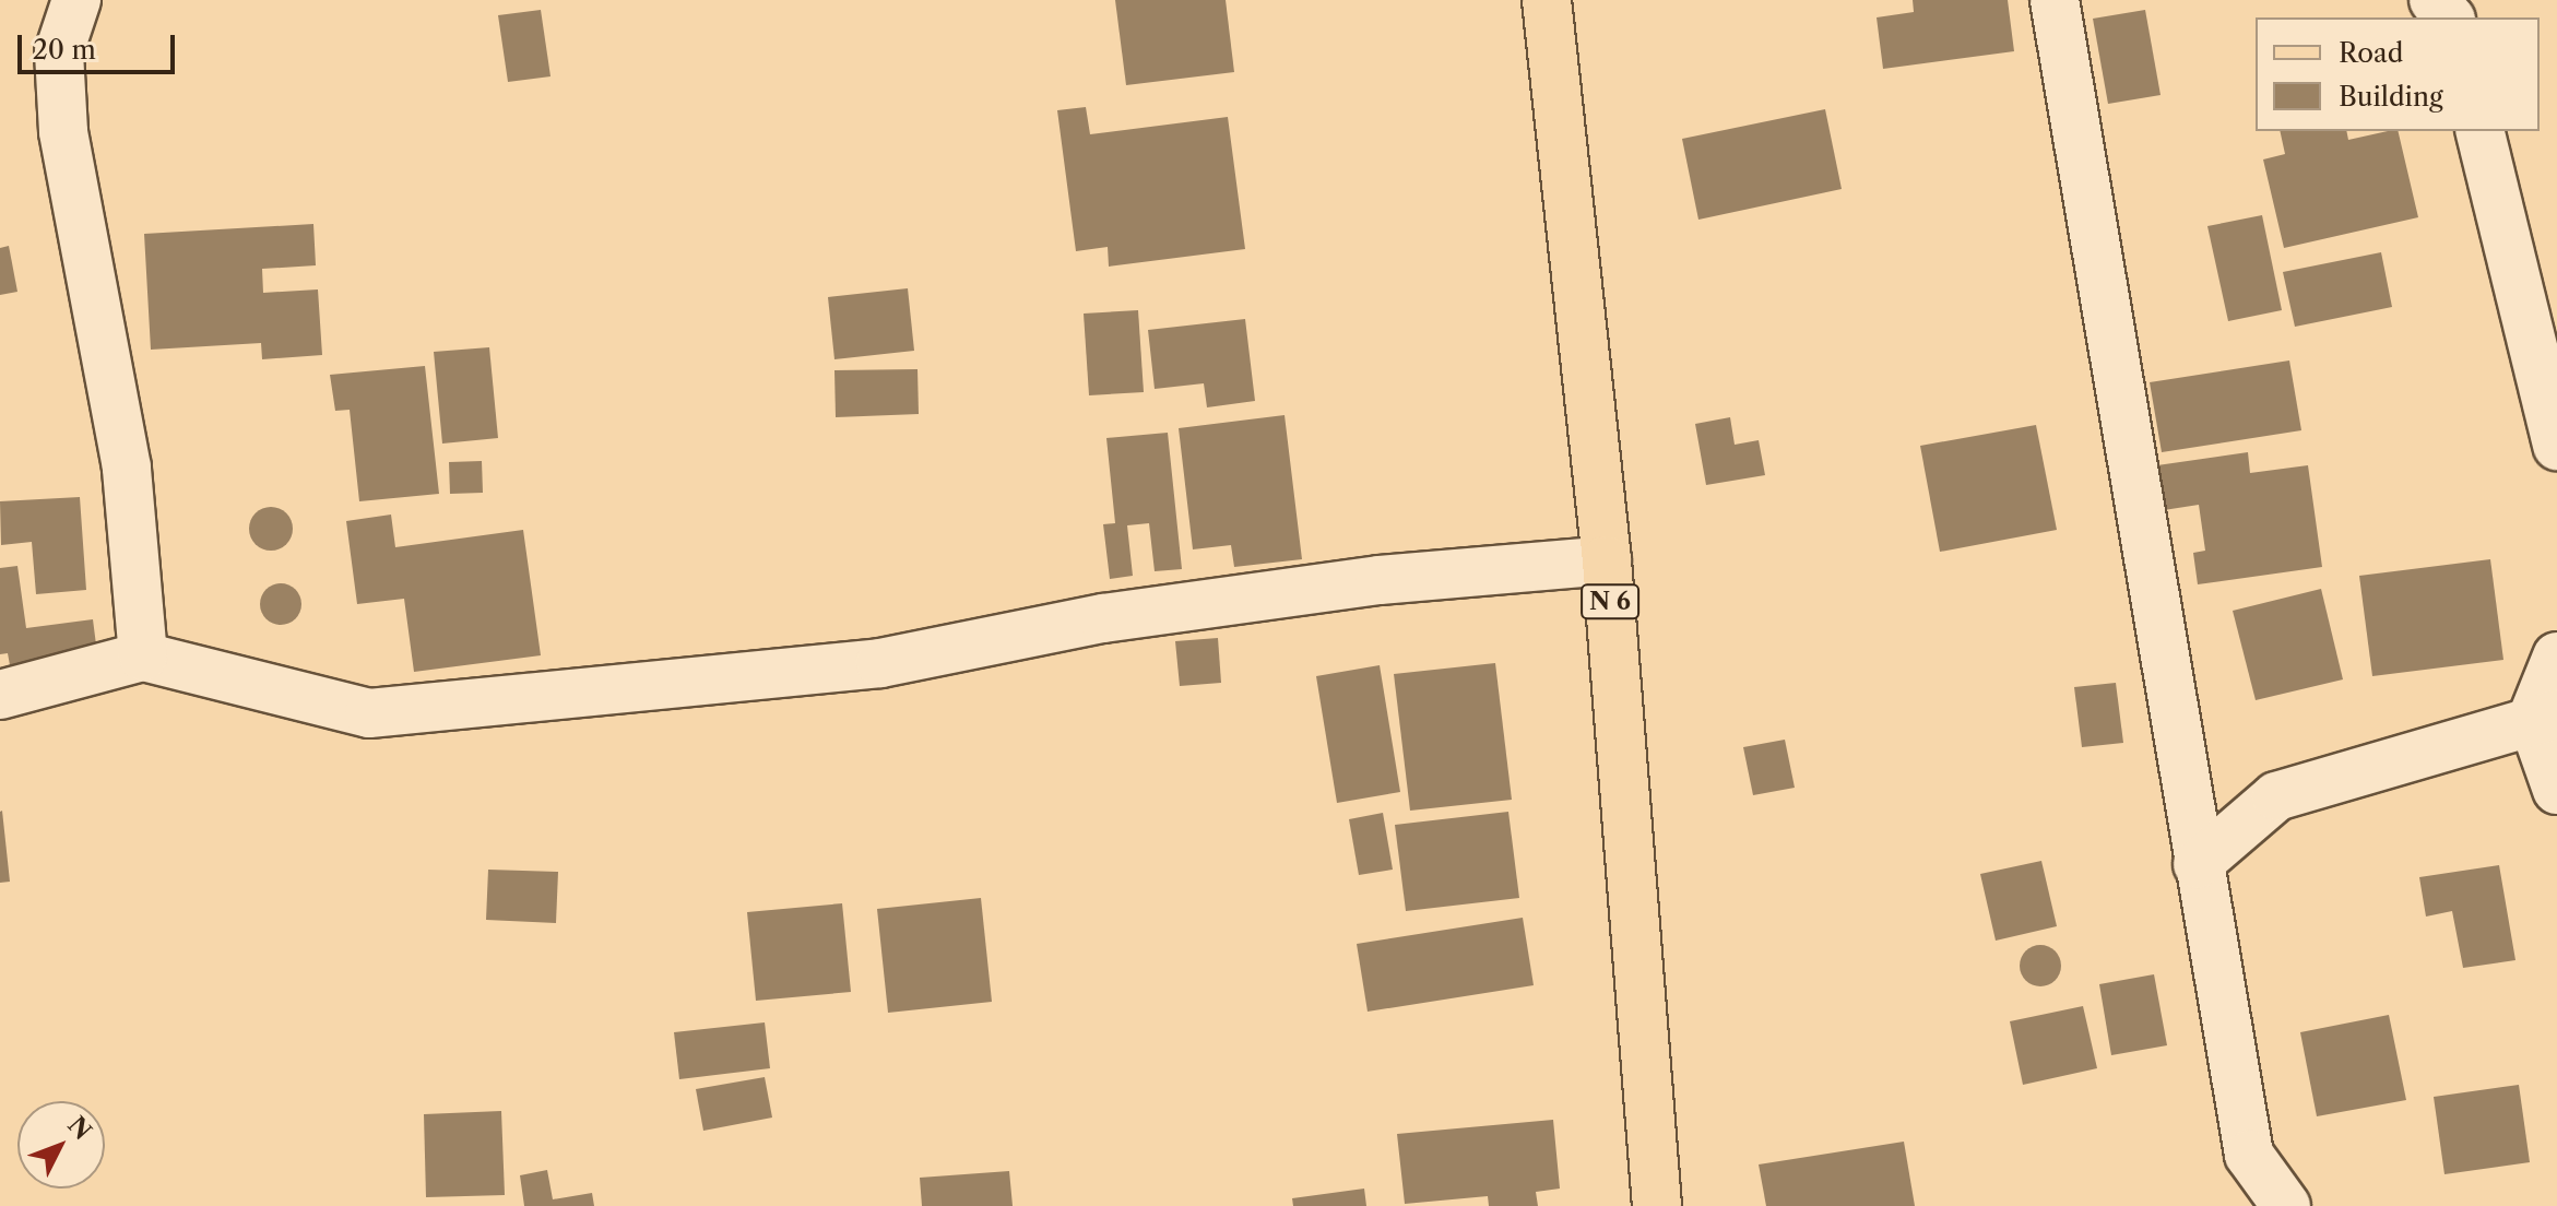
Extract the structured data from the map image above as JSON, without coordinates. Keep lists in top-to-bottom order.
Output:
{
  "streets": {
    "main road": ["N 6"]
  },
  "legend": ["Road", "Building"],
  "scale_bar": "20 m",
  "north": "top right"
}
